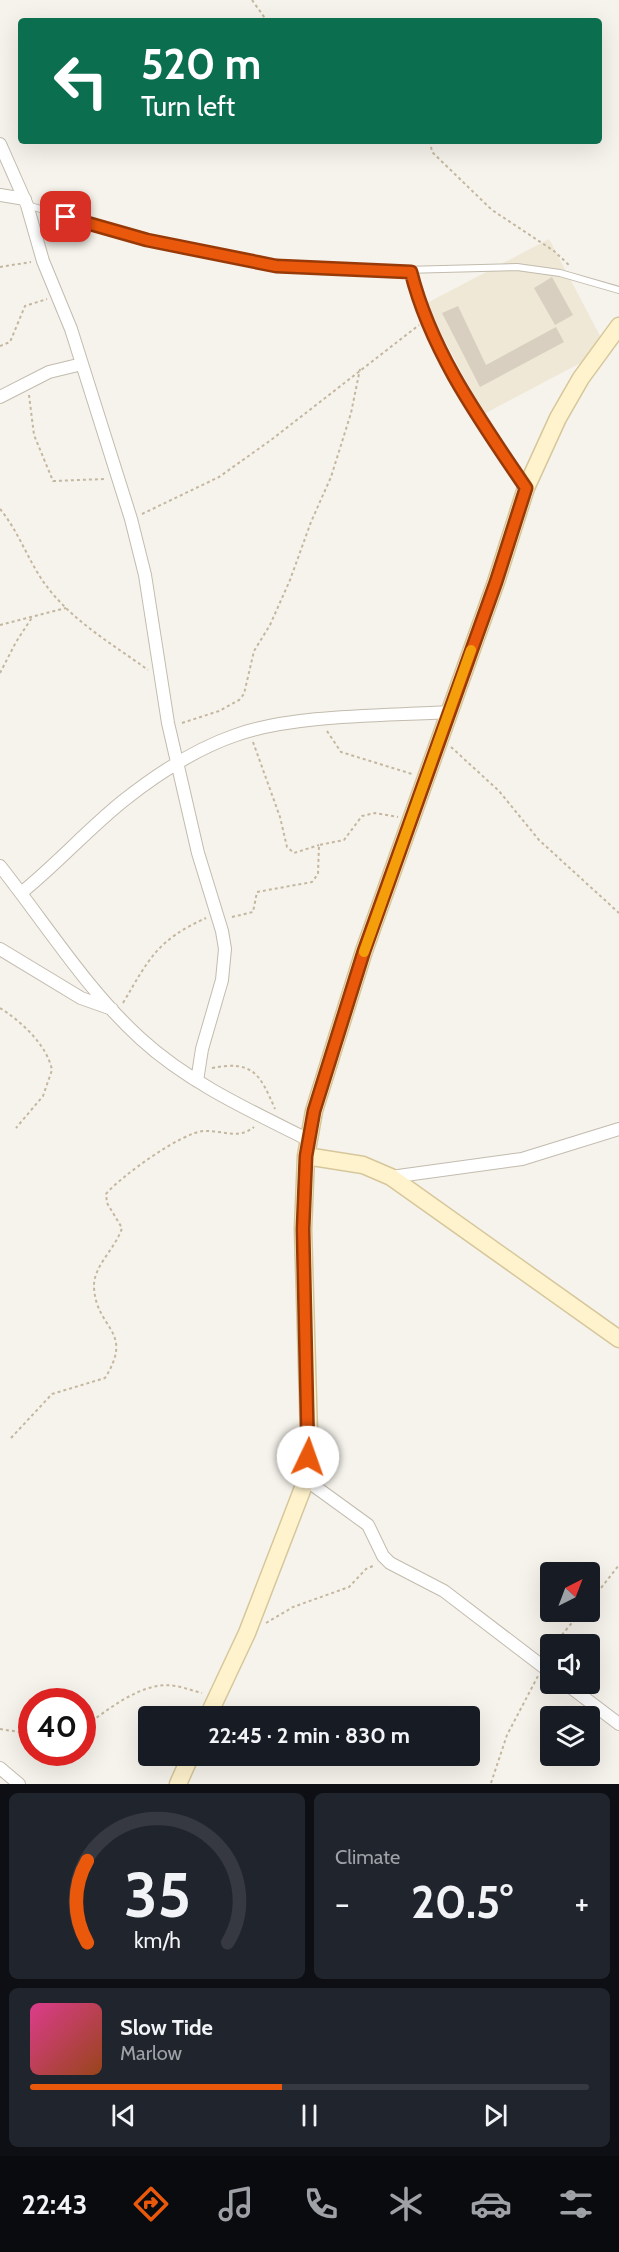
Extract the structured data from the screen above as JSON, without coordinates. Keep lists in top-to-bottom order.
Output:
{
  "north": "top right",
  "page": {
    "turn": ["520 m", "Turn left"],
    "limit": "40",
    "trip": "22:45 · 2 min · 830 m",
    "tile": "Climate",
    "heat": ["−", "20.5°", "+"],
    "song": ["Slow Tide", "Marlow"],
    "tabs": "22:43",
    "gauge": ["35", "km/h"]
  }
}
